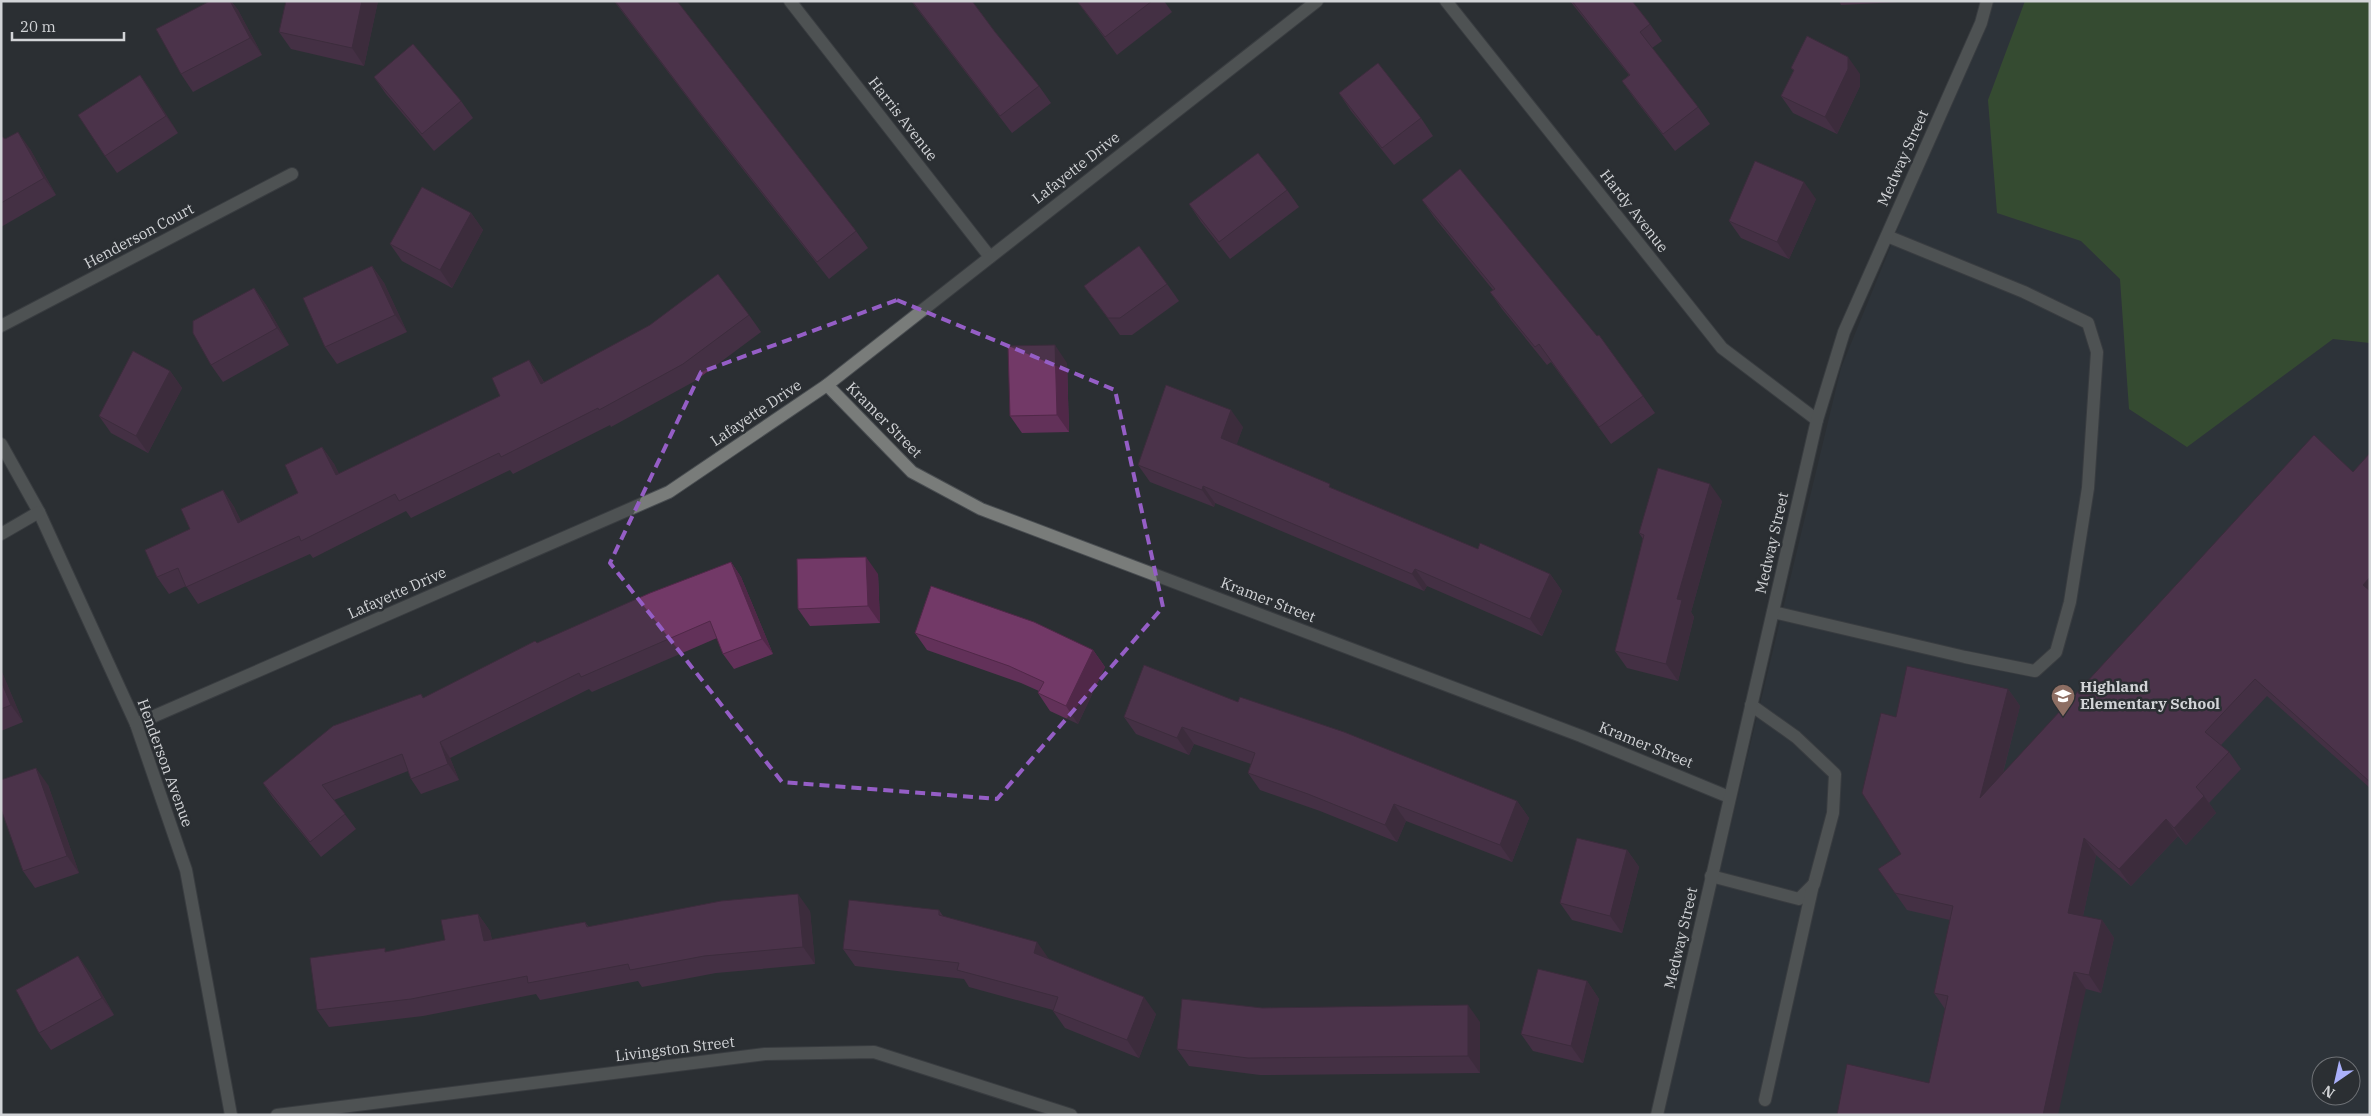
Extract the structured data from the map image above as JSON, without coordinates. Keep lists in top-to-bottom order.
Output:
{
  "streets": {
    "street": [
      "Harris Avenue",
      "Medway Street",
      "Lafayette Drive",
      "Hardy Avenue",
      "Henderson Court",
      "Kramer Street",
      "Henderson Avenue",
      "Livingston Street"
    ]
  },
  "crossings": [
    ["Harris Avenue", "Lafayette Drive"],
    ["Medway Street", "Hardy Avenue"],
    ["Medway Street", "Kramer Street"],
    ["Lafayette Drive", "Kramer Street"],
    ["Lafayette Drive", "Henderson Avenue"]
  ],
  "places": {
    "school or university": ["Highland Elementary School"]
  },
  "scale_bar": "20 m",
  "north": "bottom left"
}
